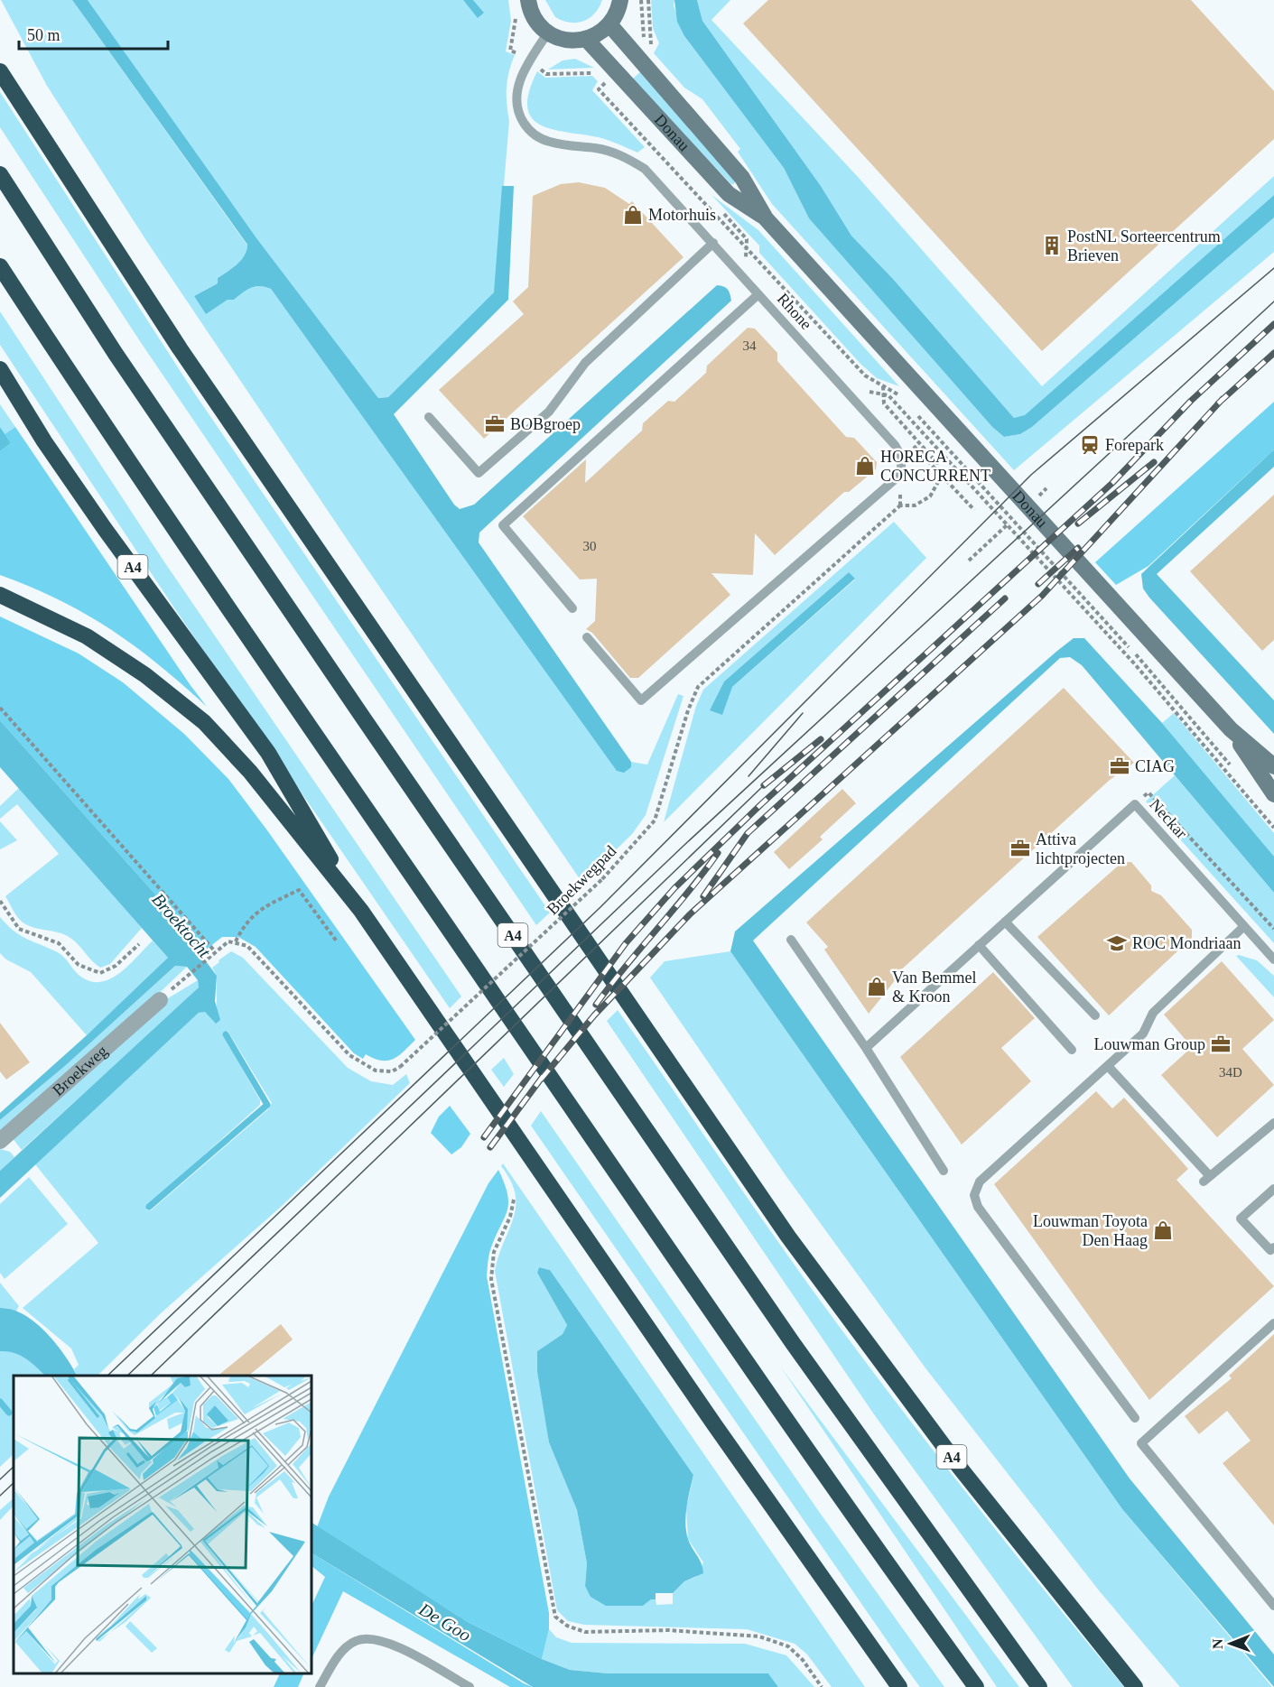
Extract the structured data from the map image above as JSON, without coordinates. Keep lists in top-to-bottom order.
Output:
{
  "streets": {
    "highway": ["A4"],
    "main road": ["Donau"],
    "street": ["Broekweg"],
    "lane": ["Rhone", "Neckar"],
    "path": ["Broekwegpad"]
  },
  "water": ["Broektocht", "De Goo"],
  "places": {
    "shop": [
      "Motorhuis",
      "HORECA CONCURRENT",
      "Van Bemmel & Kroon",
      "Louwman Toyota Den Haag"
    ],
    "building": ["PostNL Sorteercentrum Brieven"],
    "office": [
      "BOBgroep",
      "CIAG",
      "Attiva lichtprojecten",
      "Louwman Group"
    ],
    "station": ["Forepark"],
    "school or university": ["ROC Mondriaan"]
  },
  "house_numbers": ["34", "30", "34D"],
  "scale_bar": "50 m",
  "north": "left"
}
